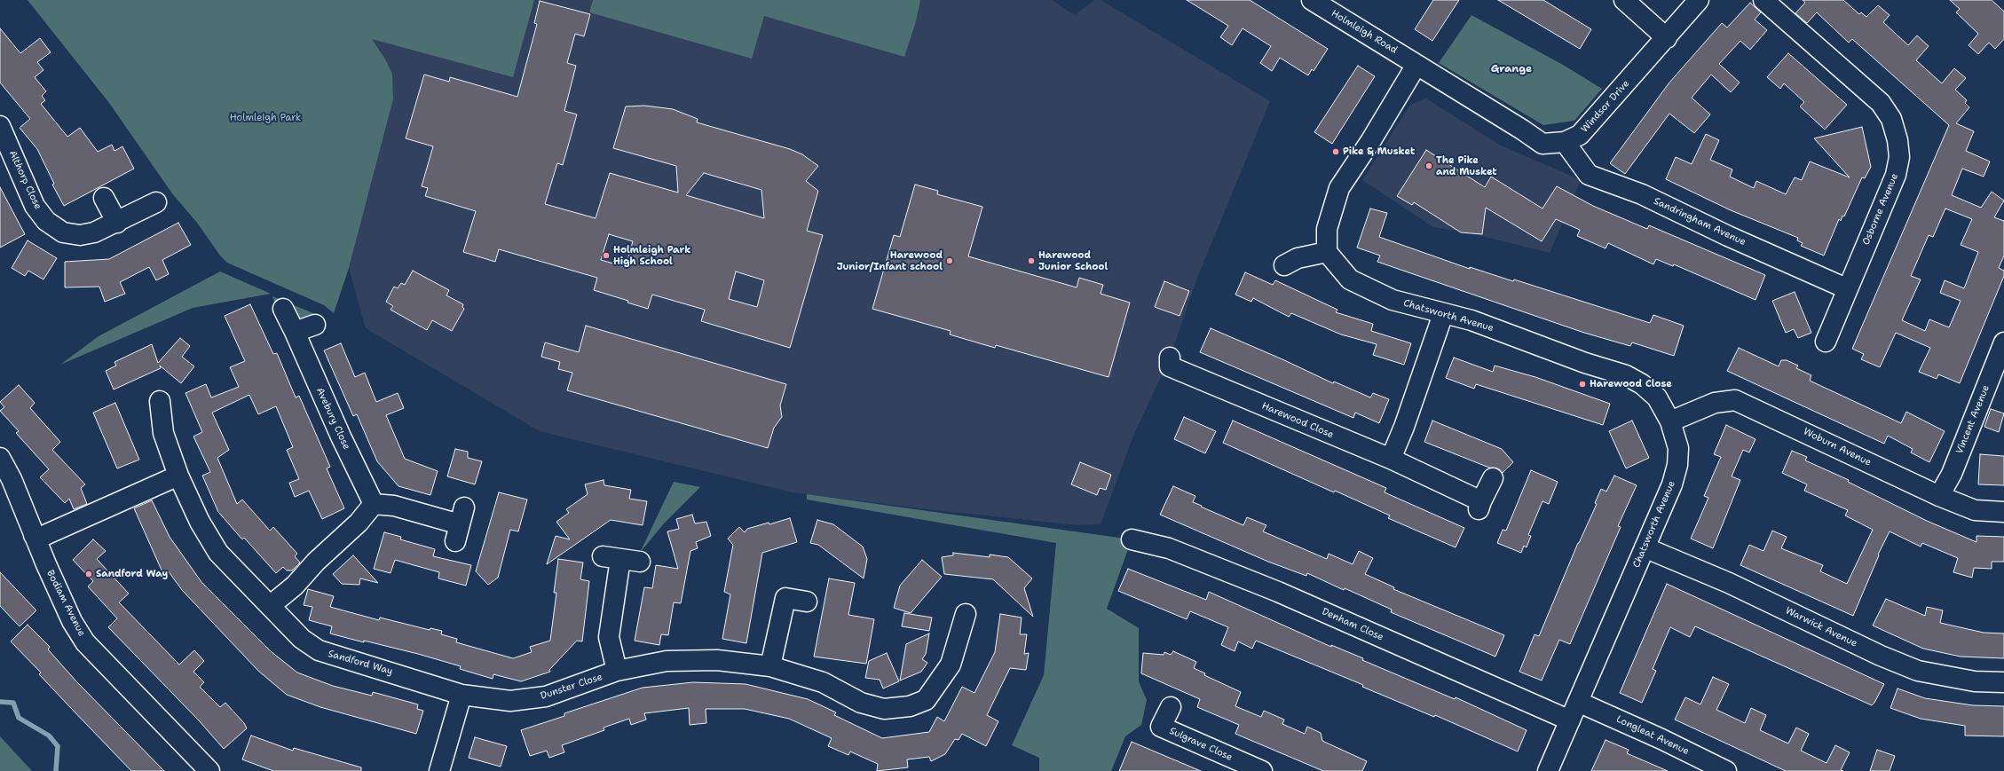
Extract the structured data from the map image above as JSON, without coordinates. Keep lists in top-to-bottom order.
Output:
{
  "streets": {
    "street": [
      "Holmleigh Road",
      "Windsor Drive",
      "Althorp Close",
      "Osborne Avenue",
      "Sandringham Avenue",
      "Chatsworth Avenue",
      "Avebury Close",
      "Vincent Avenue",
      "Harewood Close",
      "Woburn Avenue",
      "Bodiam Avenue",
      "Denham Close",
      "Warwick Avenue",
      "Sandford Way",
      "Dunster Close",
      "Longleat Avenue",
      "Sulgrave Close"
    ]
  },
  "crossings": [
    ["Holmleigh Road", "Windsor Drive"],
    ["Windsor Drive", "Sandringham Avenue"],
    ["Osborne Avenue", "Sandringham Avenue"],
    ["Chatsworth Avenue", "Woburn Avenue"],
    ["Chatsworth Avenue", "Denham Close"],
    ["Chatsworth Avenue", "Warwick Avenue"],
    ["Chatsworth Avenue", "Longleat Avenue"],
    ["Vincent Avenue", "Woburn Avenue"],
    ["Sandford Way", "Dunster Close"]
  ],
  "districts": ["Grange"],
  "parks": ["Holmleigh Park"],
  "places": [
    "Pike & Musket",
    "The Pike and Musket",
    "Holmleigh Park High School",
    "Harewood Junior/Infant school",
    "Harewood Junior School",
    "Harewood Close",
    "Sandford Way"
  ]
}
